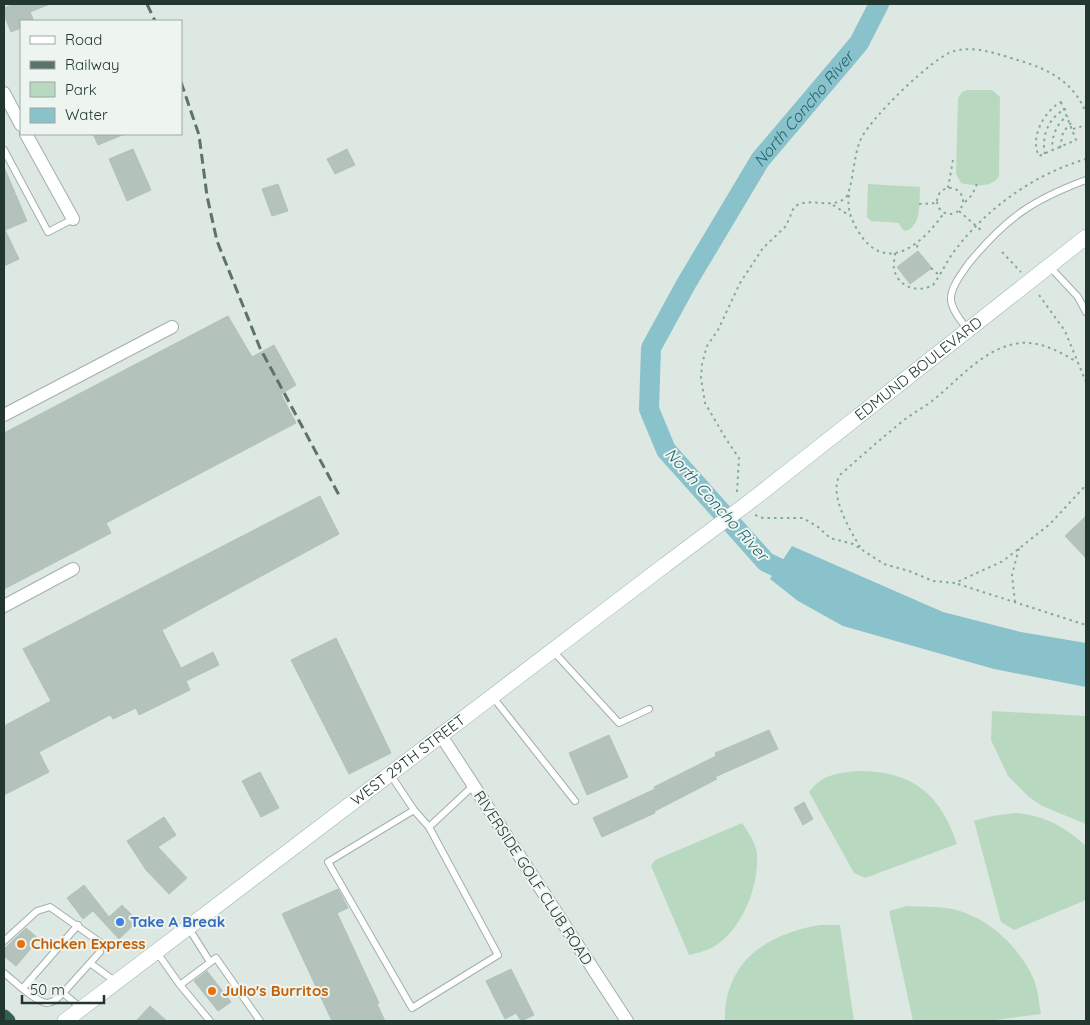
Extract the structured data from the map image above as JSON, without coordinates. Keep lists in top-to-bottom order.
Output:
{
  "streets": {
    "main road": ["EDMUND BOULEVARD", "WEST 29TH STREET"],
    "street": ["RIVERSIDE GOLF CLUB ROAD"]
  },
  "crossings": [
    ["EDMUND BOULEVARD", "WEST 29TH STREET"],
    ["WEST 29TH STREET", "RIVERSIDE GOLF CLUB ROAD"]
  ],
  "water": ["North Concho River"],
  "places": ["Take A Break", "Chicken Express", "Julio's Burritos"],
  "legend": [
    "Road",
    "Railway",
    "Park",
    "Water"
  ],
  "scale_bar": "50 m"
}
